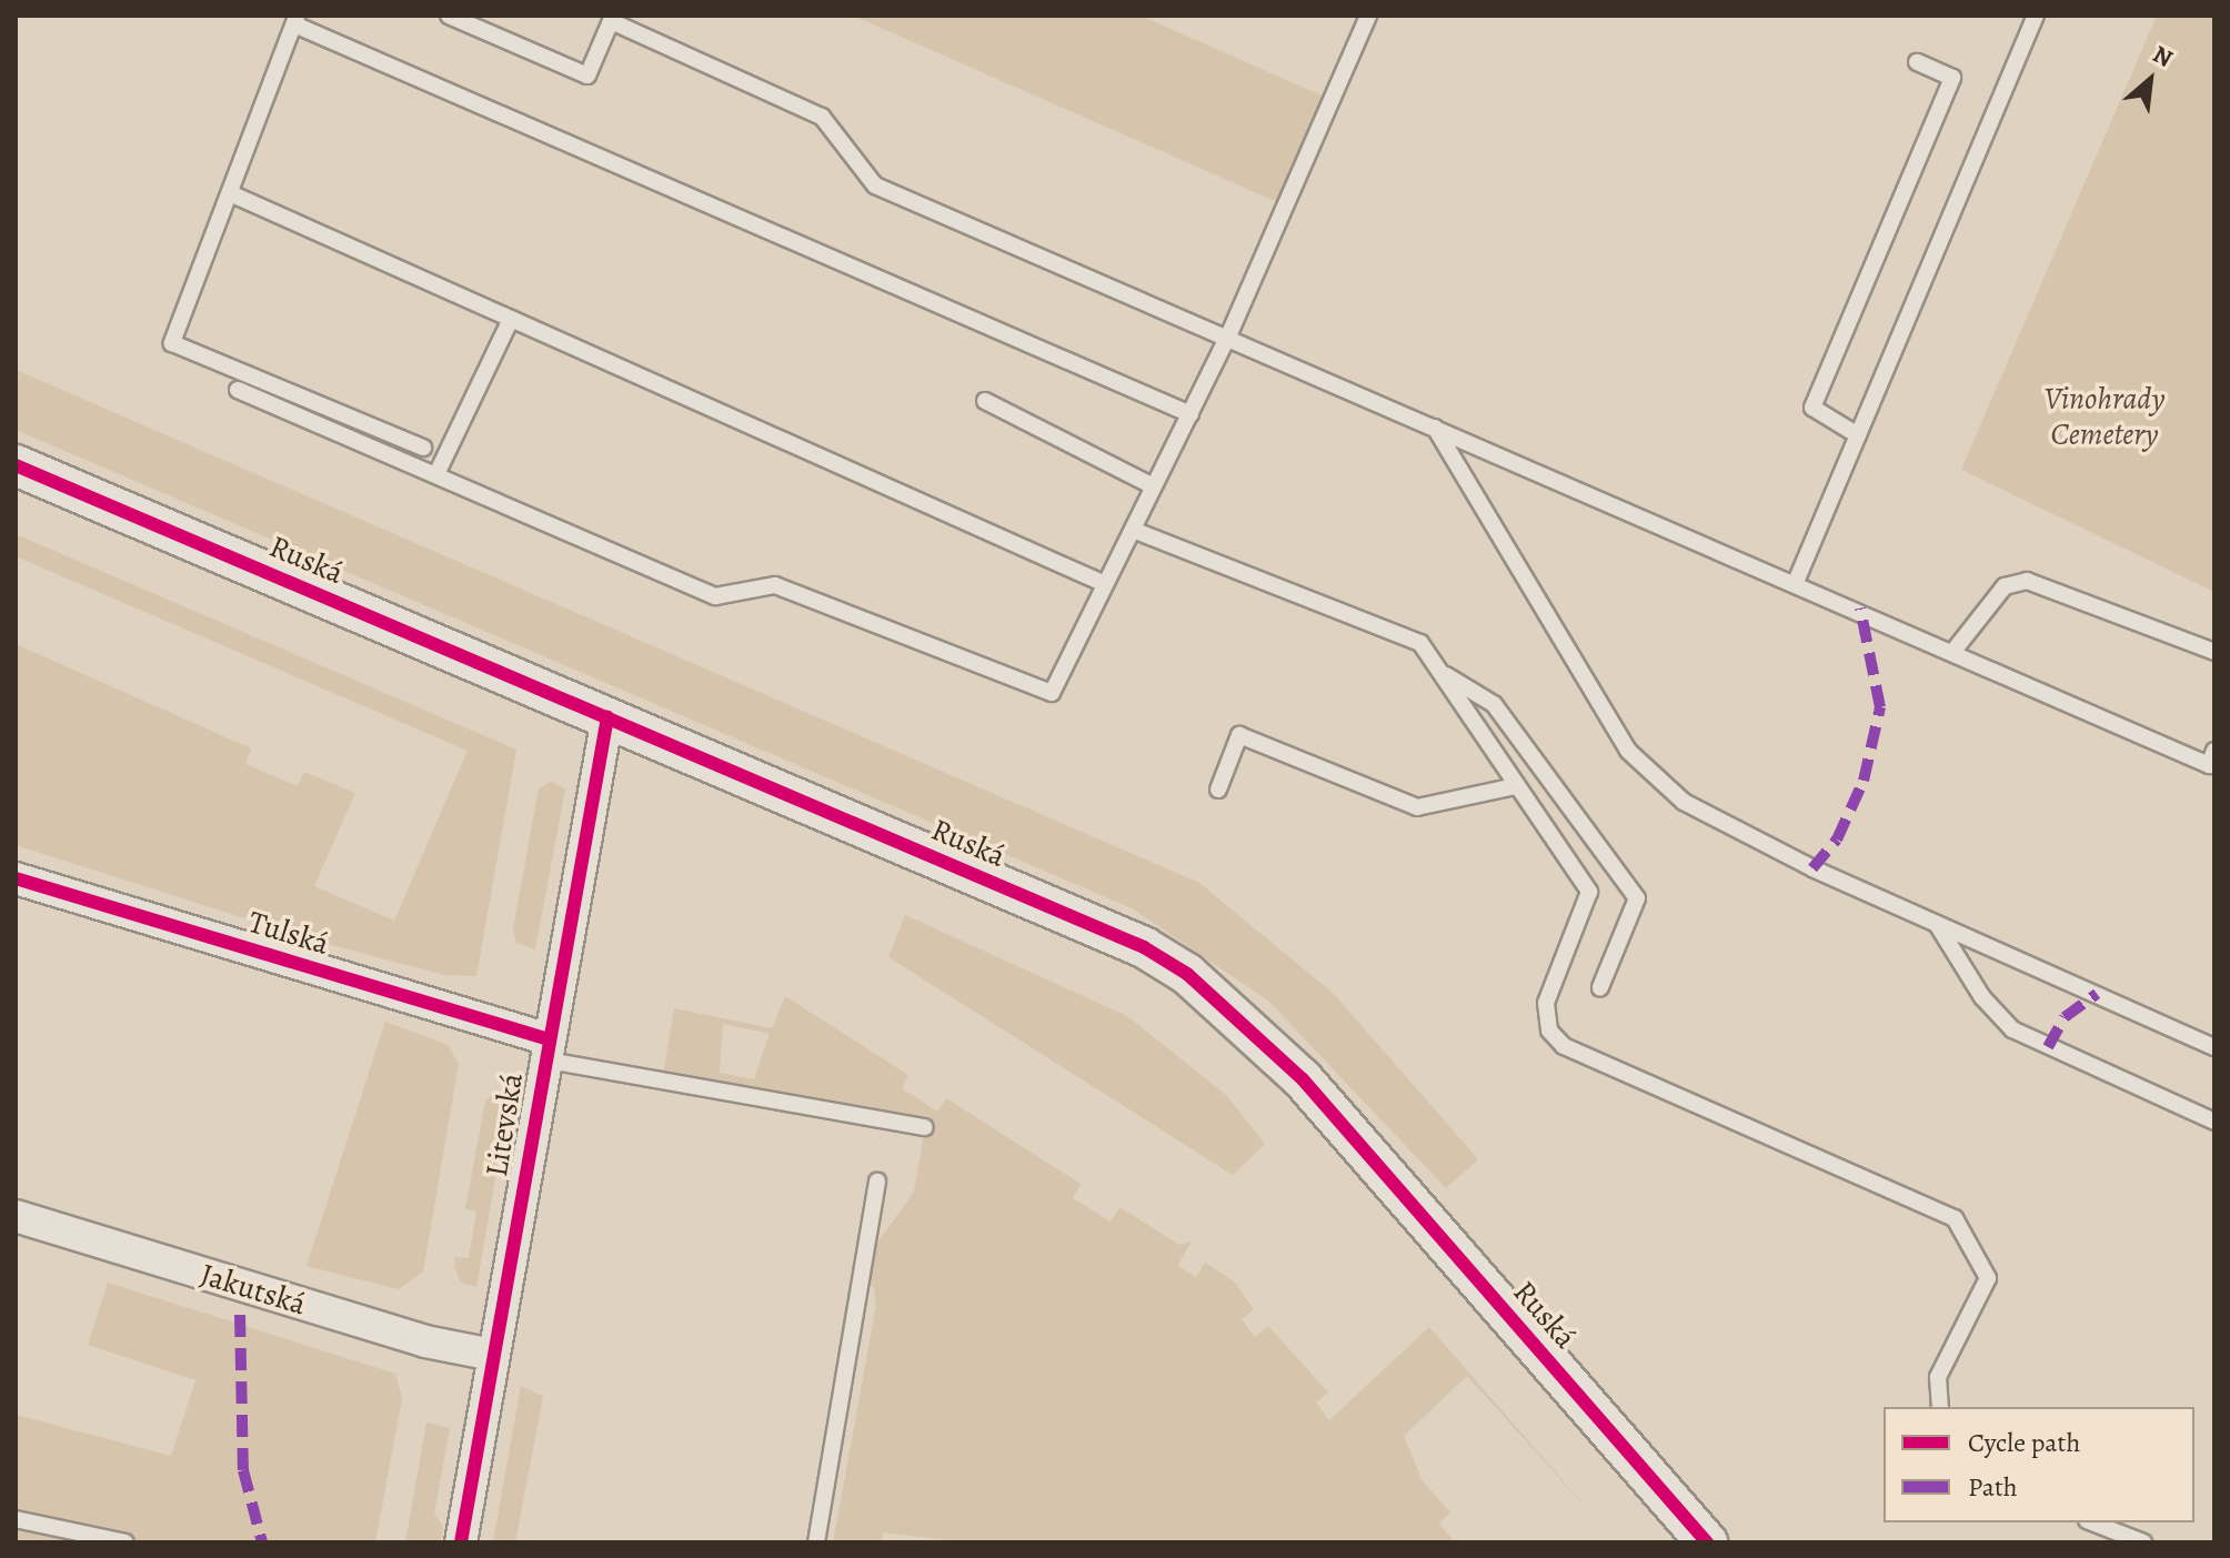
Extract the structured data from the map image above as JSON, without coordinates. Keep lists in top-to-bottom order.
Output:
{
  "streets": {
    "street": [
      "Ruská",
      "Tulská",
      "Litevská",
      "Jakutská"
    ]
  },
  "crossings": [
    ["Ruská", "Litevská"],
    ["Tulská", "Litevská"],
    ["Litevská", "Jakutská"]
  ],
  "parks": ["Vinohrady Cemetery"],
  "legend": ["Cycle path", "Path"],
  "north": "top right"
}
